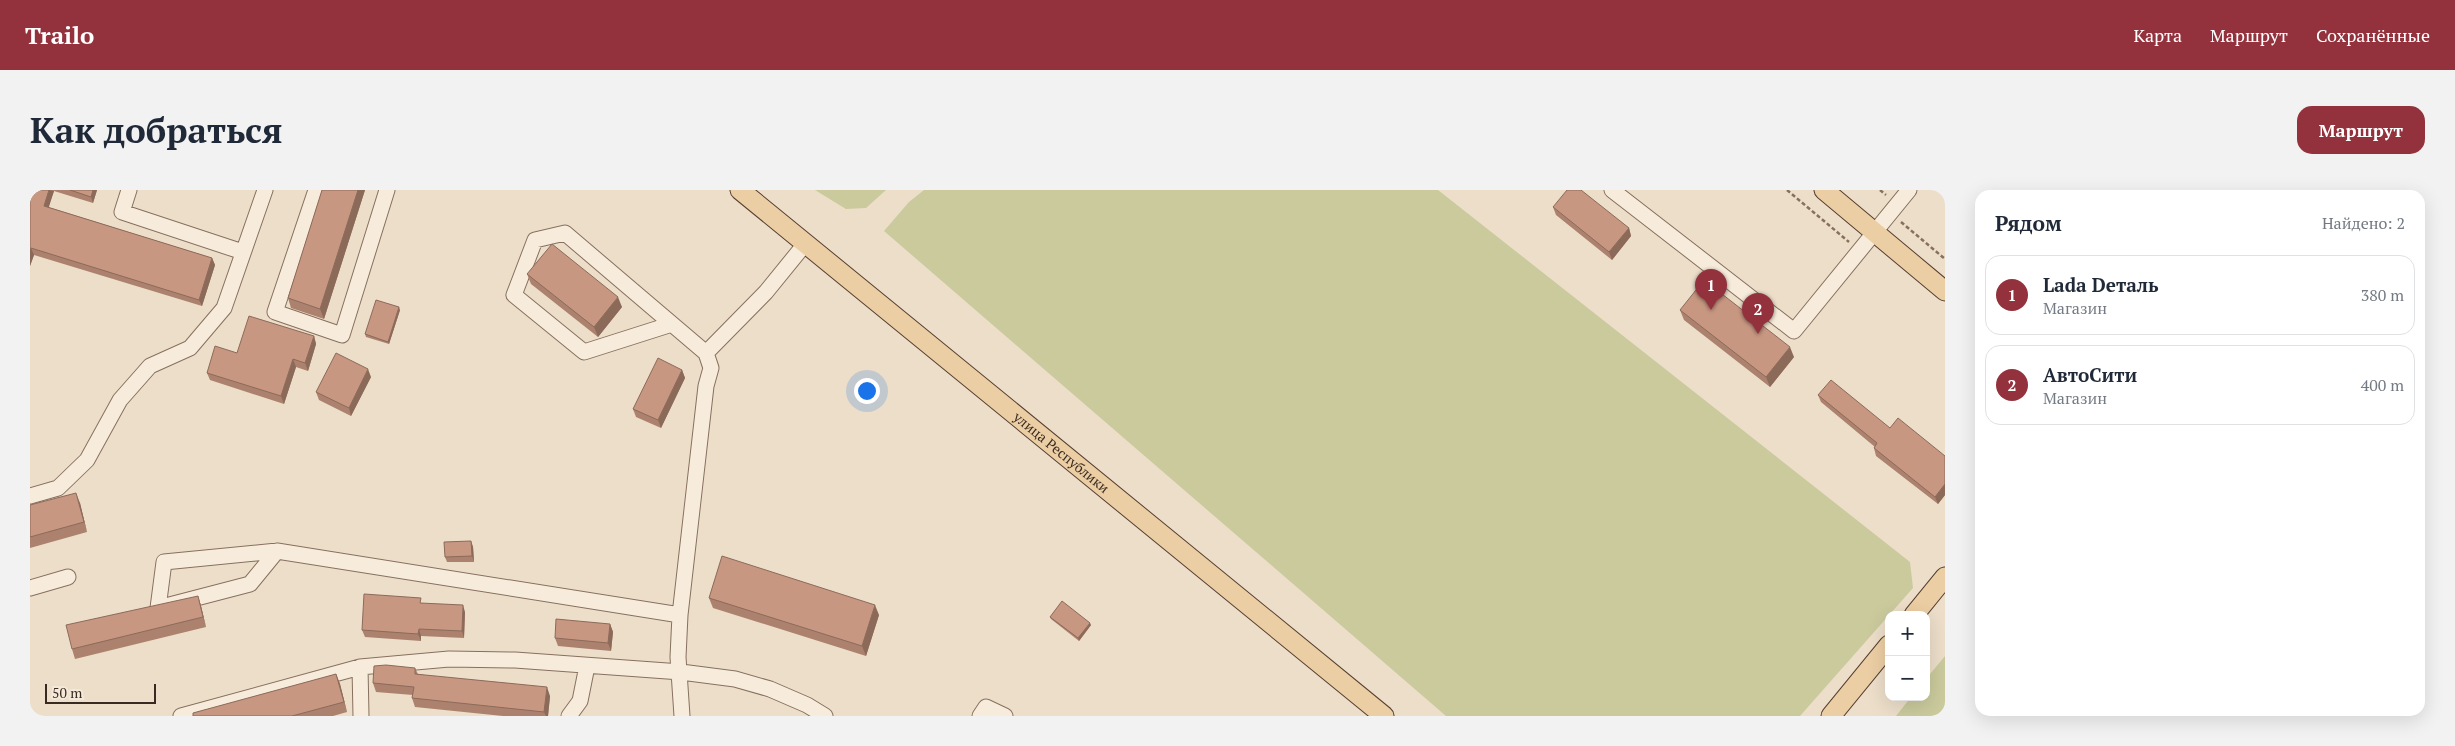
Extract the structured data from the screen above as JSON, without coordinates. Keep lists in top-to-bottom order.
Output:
{
  "streets": {
    "main road": ["улица Республики"]
  },
  "scale_bar": "50 m",
  "page": {
    "header": "Trailo",
    "nav": ["Карта", "Маршрут", "Сохранённые"],
    "buttons": "Маршрут",
    "title": "Как добраться",
    "heading": ["Рядом", "Найдено: 2"],
    "list": [
      {
        "mark": "1",
        "name": "Lada Dеталь",
        "note": "Магазин",
        "value": "380 m"
      },
      {
        "mark": "2",
        "name": "АвтоСити",
        "note": "Магазин",
        "value": "400 m"
      }
    ],
    "pins": ["1", "2"],
    "map_buttons": ["+", "−"],
    "scale": "50 m"
  }
}
